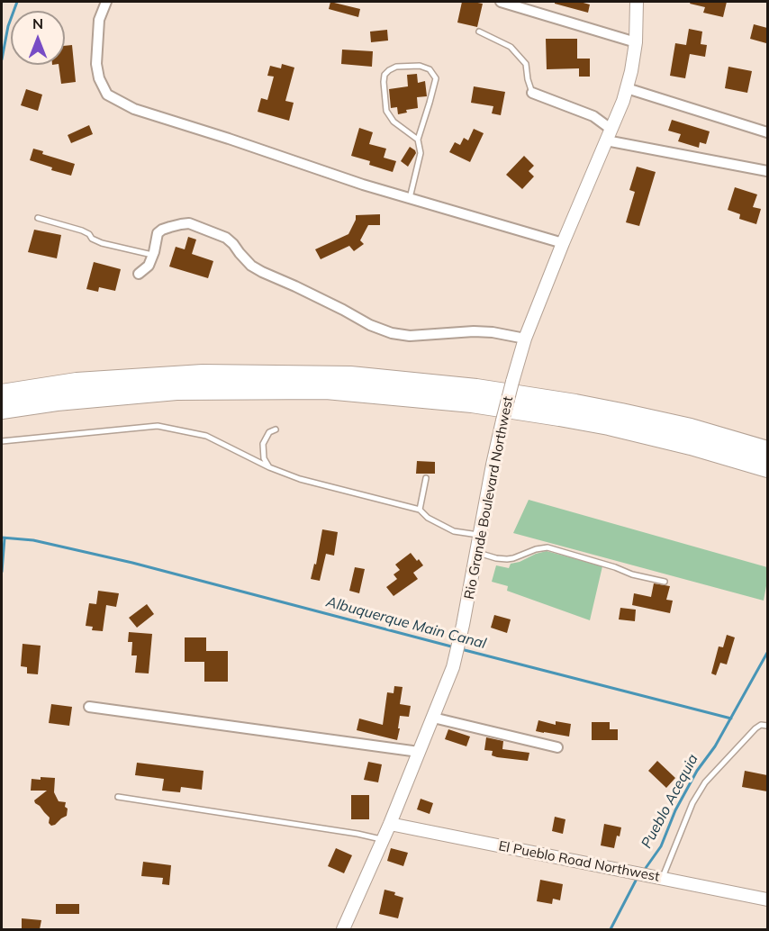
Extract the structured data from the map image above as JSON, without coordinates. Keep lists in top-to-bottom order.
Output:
{
  "streets": {
    "street": ["Rio Grande Boulevard Northwest", "El Pueblo Road Northwest"]
  },
  "crossings": [
    ["Rio Grande Boulevard Northwest", "El Pueblo Road Northwest"]
  ],
  "water": ["Albuquerque Main Canal", "Pueblo Acequia"],
  "north": "top"
}
